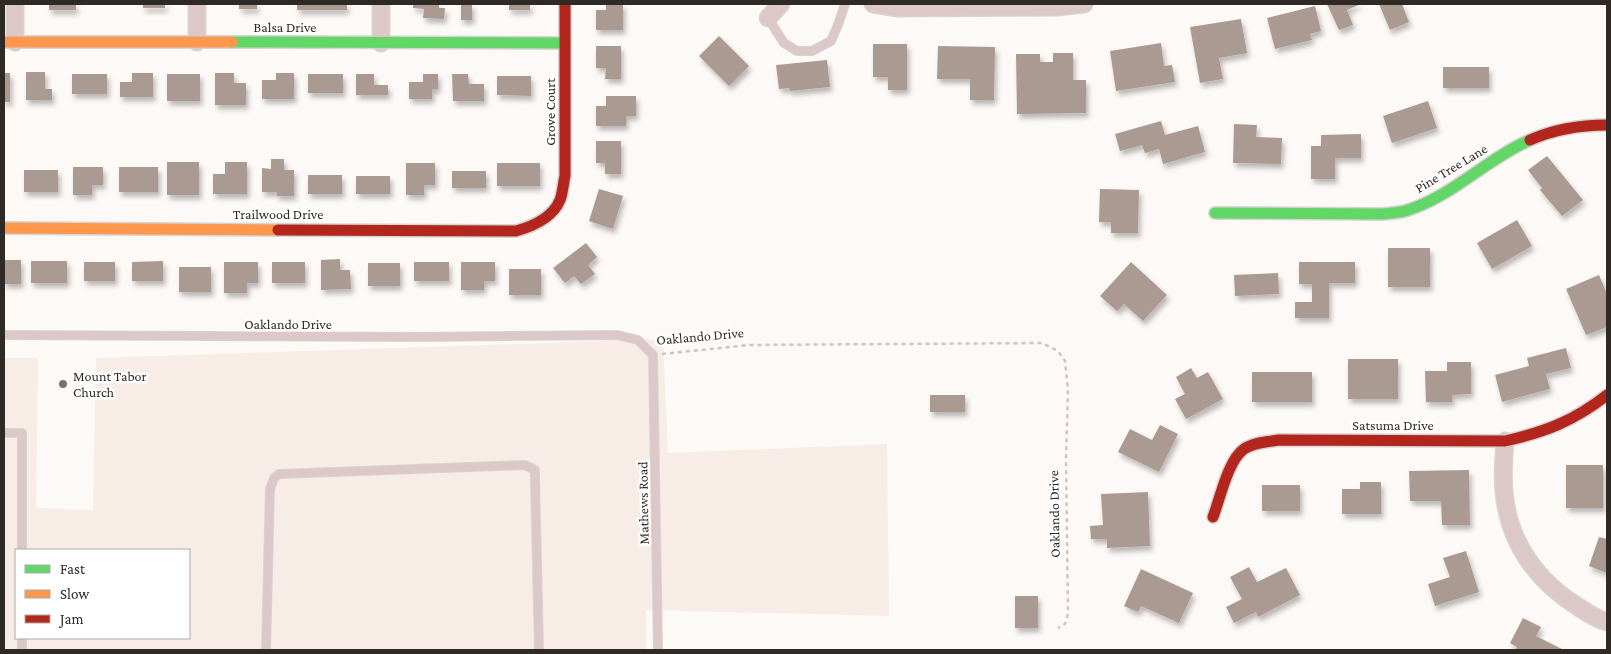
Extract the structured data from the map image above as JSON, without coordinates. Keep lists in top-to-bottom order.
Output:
{
  "streets": {
    "street": [
      "Balsa Drive",
      "Grove Court",
      "Pine Tree Lane",
      "Trailwood Drive",
      "Satsuma Drive"
    ],
    "lane": ["Oaklando Drive", "Mathews Road"]
  },
  "crossings": [
    ["Balsa Drive", "Grove Court"],
    ["Grove Court", "Trailwood Drive"],
    ["Oaklando Drive", "Mathews Road"]
  ],
  "places": ["Mount Tabor Church"],
  "legend": ["Fast", "Slow", "Jam"]
}
